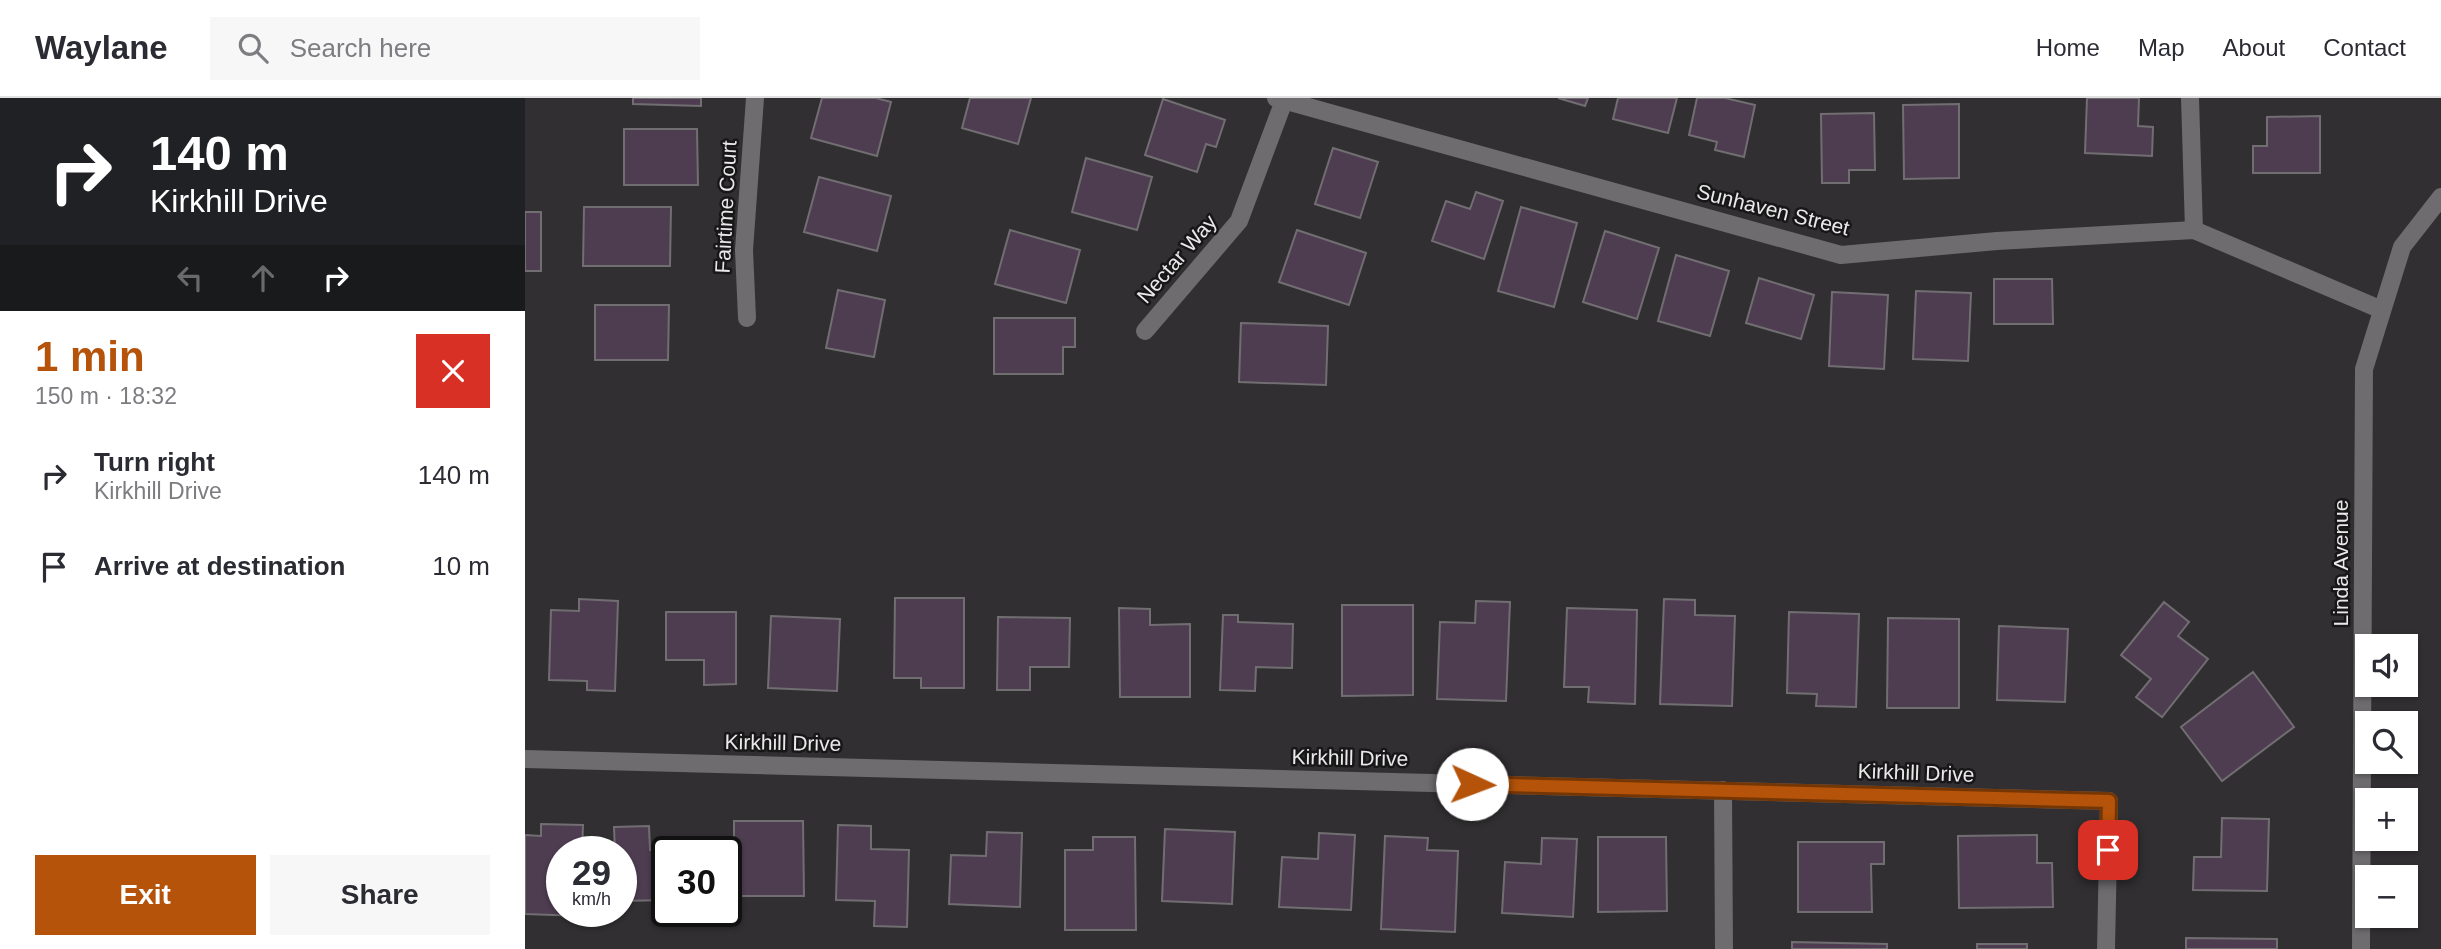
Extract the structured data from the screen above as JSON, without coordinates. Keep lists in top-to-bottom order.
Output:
{
  "streets": {
    "street": [
      "Fairtime Court",
      "Sunhaven Street",
      "Nectar Way",
      "Linda Avenue",
      "Kirkhill Drive"
    ]
  },
  "crossings": [
    ["Sunhaven Street", "Nectar Way"],
    ["Sunhaven Street", "Linda Avenue"]
  ],
  "page": {
    "header": "Waylane",
    "search": "Search here",
    "nav": [
      "Home",
      "Map",
      "About",
      "Contact"
    ],
    "turn": ["140 m", "Kirkhill Drive"],
    "heading": ["1 min", "150 m · 18:32"],
    "list": [
      {
        "name": "Turn right",
        "note": "Kirkhill Drive",
        "value": "140 m"
      },
      {
        "name": "Arrive at destination",
        "value": "10 m"
      }
    ],
    "map_buttons": ["+", "−"],
    "speed": "29 km/h",
    "limit": "30",
    "buttons": ["Exit", "Share"]
  }
}
